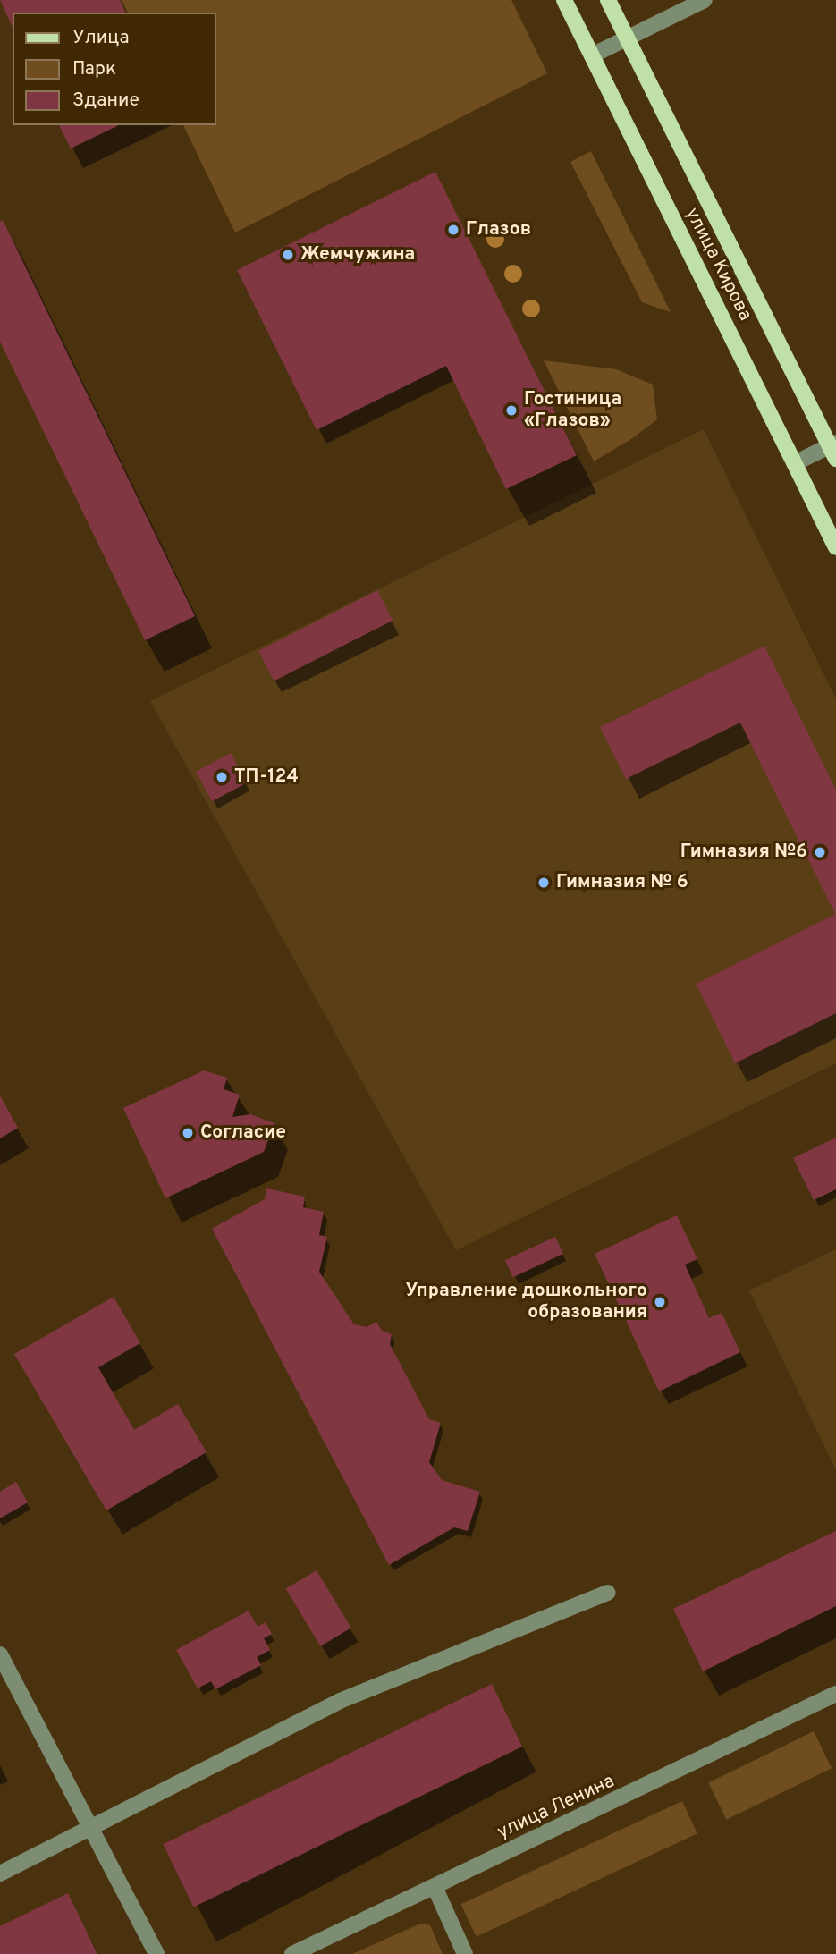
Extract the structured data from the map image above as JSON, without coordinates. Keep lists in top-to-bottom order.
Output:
{
  "streets": {
    "main road": ["улица Кирова"],
    "street": ["улица Ленина"]
  },
  "places": [
    "Глазов",
    "Жемчужина",
    "Гостиница «Глазов»",
    "ТП-124",
    "Гимназия №6",
    "Гимназия № 6",
    "Согласие",
    "Управление дошкольного образования"
  ],
  "legend": ["Улица", "Парк", "Здание"]
}
